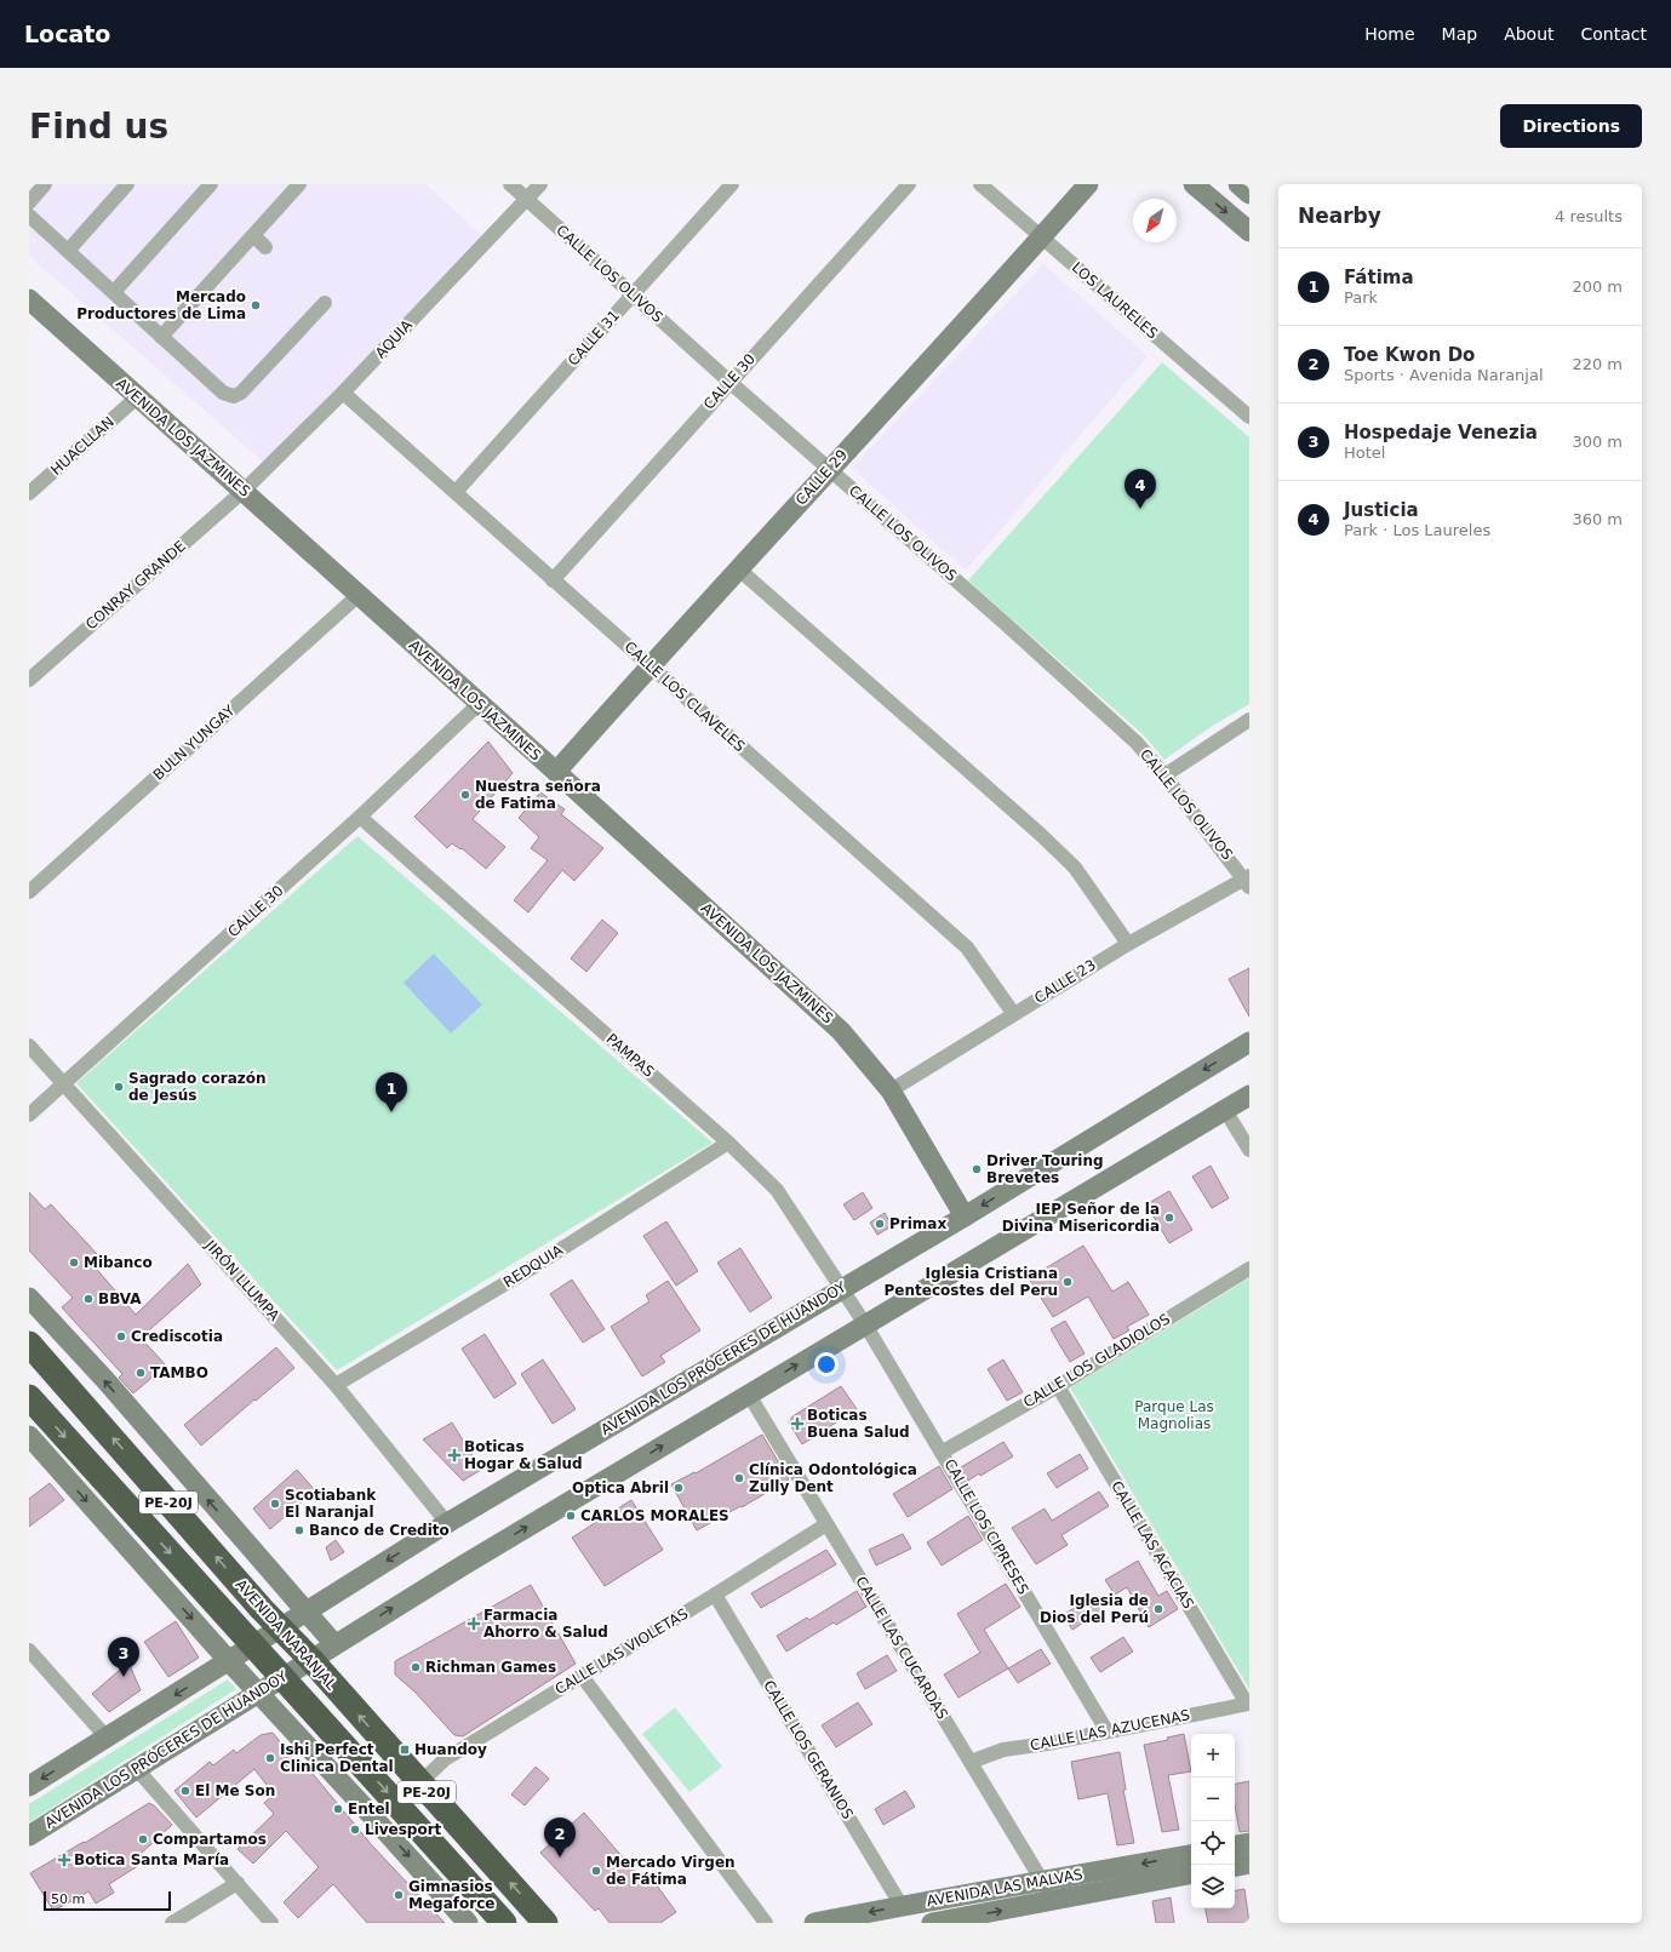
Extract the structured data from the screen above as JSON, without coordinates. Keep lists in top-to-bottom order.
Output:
{
  "streets": {
    "highway": ["PE-20J", "AVENIDA NARANJAL"],
    "main road": [
      "AVENIDA LOS JAZMINES",
      "CALLE 29",
      "AVENIDA LOS PRÓCERES DE HUANDOY",
      "AVENIDA LAS MALVAS"
    ],
    "street": [
      "CALLE LOS OLIVOS",
      "LOS LAURELES",
      "CALLE 31",
      "AQUIA",
      "CALLE 30",
      "HUACLLAN",
      "CONRAY GRANDE",
      "CALLE LOS CLAVELES",
      "BULN YUNGAY",
      "CALLE 23",
      "PAMPAS",
      "REDQUIA",
      "JIRÓN LLUMPA",
      "CALLE LOS GLADIOLOS",
      "CALLE LOS CIPRESES",
      "CALLE LAS ACACIAS",
      "CALLE LAS CUCARDAS",
      "CALLE LAS VIOLETAS",
      "CALLE LAS AZUCENAS",
      "CALLE LOS GERANIOS"
    ]
  },
  "crossings": [
    ["CALLE LOS OLIVOS", "CALLE 31"],
    ["CALLE LOS OLIVOS", "AQUIA"],
    ["CALLE LOS OLIVOS", "CALLE 30"],
    ["CALLE LOS OLIVOS", "CALLE 29"],
    ["CALLE LOS OLIVOS", "CALLE 23"],
    ["LOS LAURELES", "CALLE 29"],
    ["CALLE 31", "CALLE LOS CLAVELES"],
    ["AQUIA", "AVENIDA LOS JAZMINES"],
    ["AQUIA", "CONRAY GRANDE"],
    ["AQUIA", "CALLE LOS CLAVELES"],
    ["CALLE 30", "AVENIDA LOS JAZMINES"],
    ["CALLE 30", "CALLE LOS CLAVELES"],
    ["CALLE 30", "PAMPAS"],
    ["CALLE 30", "JIRÓN LLUMPA"],
    ["AVENIDA LOS JAZMINES", "HUACLLAN"],
    ["AVENIDA LOS JAZMINES", "CALLE 29"],
    ["AVENIDA LOS JAZMINES", "CONRAY GRANDE"],
    ["AVENIDA LOS JAZMINES", "BULN YUNGAY"],
    ["AVENIDA LOS JAZMINES", "CALLE 23"],
    ["AVENIDA LOS JAZMINES", "AVENIDA LOS PRÓCERES DE HUANDOY"],
    ["CALLE 29", "CALLE LOS CLAVELES"],
    ["CALLE LOS CLAVELES", "CALLE 23"],
    ["PAMPAS", "REDQUIA"],
    ["PAMPAS", "AVENIDA LOS PRÓCERES DE HUANDOY"],
    ["PAMPAS", "CALLE LOS CIPRESES"],
    ["REDQUIA", "JIRÓN LLUMPA"],
    ["JIRÓN LLUMPA", "AVENIDA LOS PRÓCERES DE HUANDOY"],
    ["AVENIDA LOS PRÓCERES DE HUANDOY", "CALLE LOS CIPRESES"],
    ["AVENIDA LOS PRÓCERES DE HUANDOY", "AVENIDA NARANJAL"],
    ["AVENIDA LOS PRÓCERES DE HUANDOY", "CALLE LAS CUCARDAS"],
    ["CALLE LOS GLADIOLOS", "CALLE LOS CIPRESES"],
    ["CALLE LOS GLADIOLOS", "CALLE LAS ACACIAS"],
    ["CALLE LOS CIPRESES", "CALLE LAS AZUCENAS"],
    ["CALLE LAS ACACIAS", "CALLE LAS AZUCENAS"],
    ["AVENIDA NARANJAL", "CALLE LAS VIOLETAS"],
    ["CALLE LAS CUCARDAS", "CALLE LAS VIOLETAS"],
    ["CALLE LAS CUCARDAS", "CALLE LAS AZUCENAS"],
    ["CALLE LAS CUCARDAS", "AVENIDA LAS MALVAS"],
    ["CALLE LAS VIOLETAS", "CALLE LOS GERANIOS"],
    ["CALLE LOS GERANIOS", "AVENIDA LAS MALVAS"]
  ],
  "parks": ["Parque Las Magnolias"],
  "places": {
    "other": [
      "Mercado Productores de Lima",
      "Nuestra señora de Fatima",
      "Sagrado corazón de Jesús",
      "Driver Touring Brevetes",
      "IEP Señor de la Divina Misericordia",
      "Primax",
      "Mibanco",
      "Iglesia Cristiana Pentecostes del Peru",
      "BBVA",
      "Crediscotia",
      "TAMBO",
      "Clínica Odontológica Zully Dent",
      "Optica Abril",
      "Scotiabank El Naranjal",
      "CARLOS MORALES",
      "Banco de Credito",
      "Iglesia de Dios del Perú",
      "Richman Games",
      "Ishi Perfect Clinica Dental",
      "El Me Son",
      "Entel",
      "Livesport",
      "Compartamos",
      "Mercado Virgen de Fátima",
      "Gimnasios Megaforce"
    ],
    "health": [
      "Boticas Buena Salud",
      "Boticas Hogar & Salud",
      "Farmacia Ahorro & Salud",
      "Botica Santa María"
    ],
    "transit": ["Huandoy"]
  },
  "scale_bar": "50 m",
  "north": "bottom left",
  "page": {
    "header": "Locato",
    "nav": [
      "Home",
      "Map",
      "About",
      "Contact"
    ],
    "buttons": "Directions",
    "title": "Find us",
    "heading": ["Nearby", "4 results"],
    "list": [
      {
        "mark": "1",
        "name": "Fátima",
        "note": "Park",
        "value": "200 m"
      },
      {
        "mark": "2",
        "name": "Toe Kwon Do",
        "note": "Sports · Avenida Naranjal",
        "value": "220 m"
      },
      {
        "mark": "3",
        "name": "Hospedaje Venezia",
        "note": "Hotel",
        "value": "300 m"
      },
      {
        "mark": "4",
        "name": "Justicia",
        "note": "Park · Los Laureles",
        "value": "360 m"
      }
    ],
    "pins": [
      "4",
      "1",
      "3",
      "2"
    ],
    "map_buttons": ["+", "−"],
    "scale": "50 m"
  }
}
